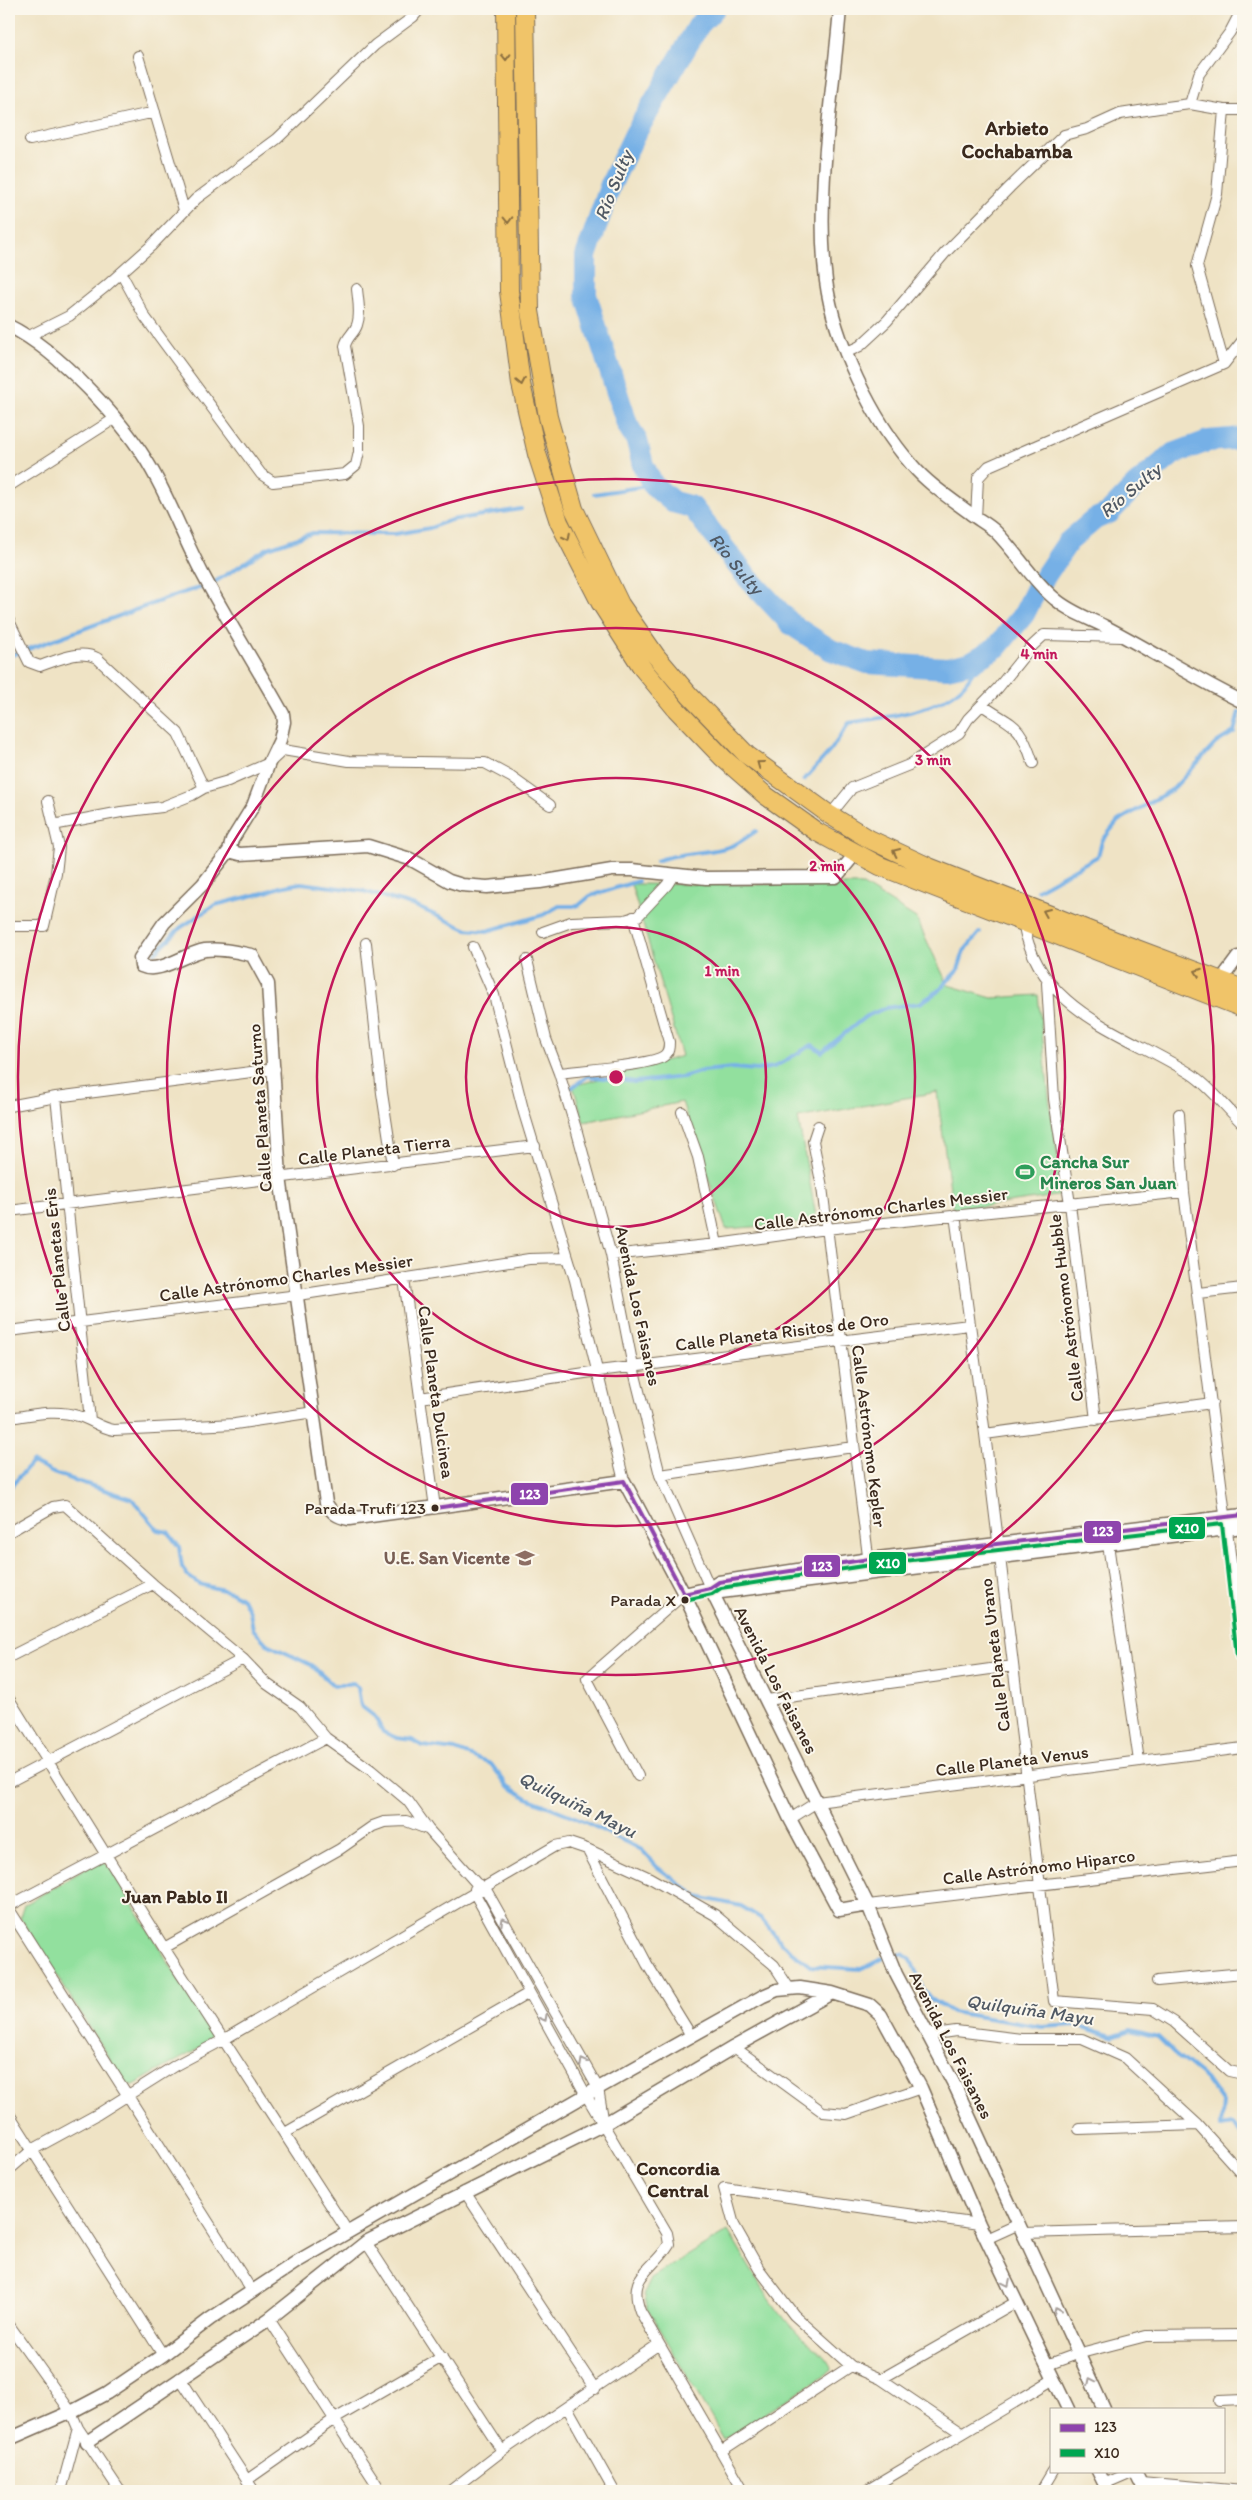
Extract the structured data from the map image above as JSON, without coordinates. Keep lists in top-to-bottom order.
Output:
{
  "streets": {
    "street": [
      "Calle Planeta Saturno",
      "Calle Planeta Tierra",
      "Calle Astrónomo Charles Messier",
      "Calle Planetas Eris",
      "Avenida Los Faisanes",
      "Calle Astrónomo Hubble",
      "Calle Planeta Risitos de Oro",
      "Calle Planeta Dulcinea",
      "Calle Astrónomo Kepler",
      "Calle Planeta Urano",
      "Calle Planeta Venus",
      "Calle Astrónomo Hiparco"
    ]
  },
  "crossings": [
    ["Calle Planeta Saturno", "Calle Planeta Tierra"],
    ["Calle Planeta Saturno", "Calle Astrónomo Charles Messier"],
    ["Calle Planeta Saturno", "Calle Planeta Dulcinea"],
    ["Calle Planeta Tierra", "Calle Planetas Eris"],
    ["Calle Astrónomo Charles Messier", "Calle Planetas Eris"],
    ["Calle Astrónomo Charles Messier", "Avenida Los Faisanes"],
    ["Calle Astrónomo Charles Messier", "Calle Astrónomo Hubble"],
    ["Calle Astrónomo Charles Messier", "Calle Planeta Dulcinea"],
    ["Calle Astrónomo Charles Messier", "Calle Astrónomo Kepler"],
    ["Calle Astrónomo Charles Messier", "Calle Planeta Urano"],
    ["Avenida Los Faisanes", "Calle Planeta Risitos de Oro"],
    ["Avenida Los Faisanes", "Calle Planeta Venus"],
    ["Avenida Los Faisanes", "Calle Astrónomo Hiparco"],
    ["Calle Planeta Risitos de Oro", "Calle Planeta Dulcinea"],
    ["Calle Planeta Risitos de Oro", "Calle Astrónomo Kepler"],
    ["Calle Planeta Risitos de Oro", "Calle Planeta Urano"],
    ["Calle Planeta Urano", "Calle Planeta Venus"],
    ["Calle Planeta Urano", "Calle Astrónomo Hiparco"],
    ["Calle Planeta Venus", "Calle Astrónomo Hiparco"]
  ],
  "districts": ["Arbieto Cochabamba", "Juan Pablo II", "Concordia Central"],
  "water": ["Río Sulty", "Quilquiña Mayu"],
  "places": {
    "sports": ["Cancha Sur Mineros San Juan"],
    "other": ["Parada Trufi 123", "Parada X"],
    "school or university": ["U.E. San Vicente"]
  },
  "lines": ["transit line 123", "transit line X10"],
  "legend": ["123", "X10"],
  "rings": [
    "4 min",
    "3 min",
    "2 min",
    "1 min"
  ]
}
